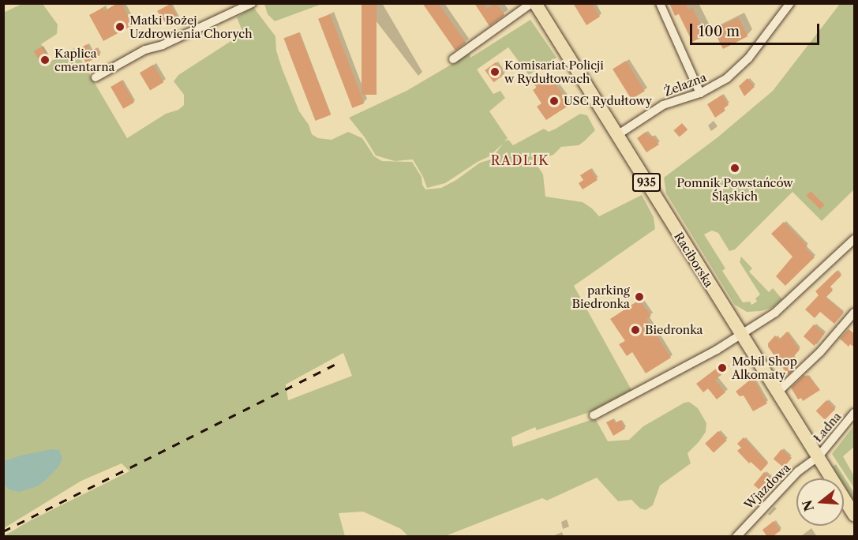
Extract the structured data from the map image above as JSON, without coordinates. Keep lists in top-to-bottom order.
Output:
{
  "streets": {
    "main road": ["935", "Raciborska"],
    "street": ["Żelazna", "Ładna", "Wjazdowa"]
  },
  "crossings": [
    ["Żelazna", "Raciborska"],
    ["Raciborska", "Ładna"],
    ["Raciborska", "Wjazdowa"],
    ["Ładna", "Wjazdowa"]
  ],
  "districts": ["RADLIK"],
  "places": [
    "Matki Bożej Uzdrowienia Chorych",
    "Kaplica cmentarna",
    "Komisariat Policji w Rydułtowach",
    "USC Rydułtowy",
    "Pomnik Powstańców Śląskich",
    "parking Biedronka",
    "Biedronka",
    "Mobil Shop Alkomaty"
  ],
  "scale_bar": "100 m",
  "north": "left"
}
